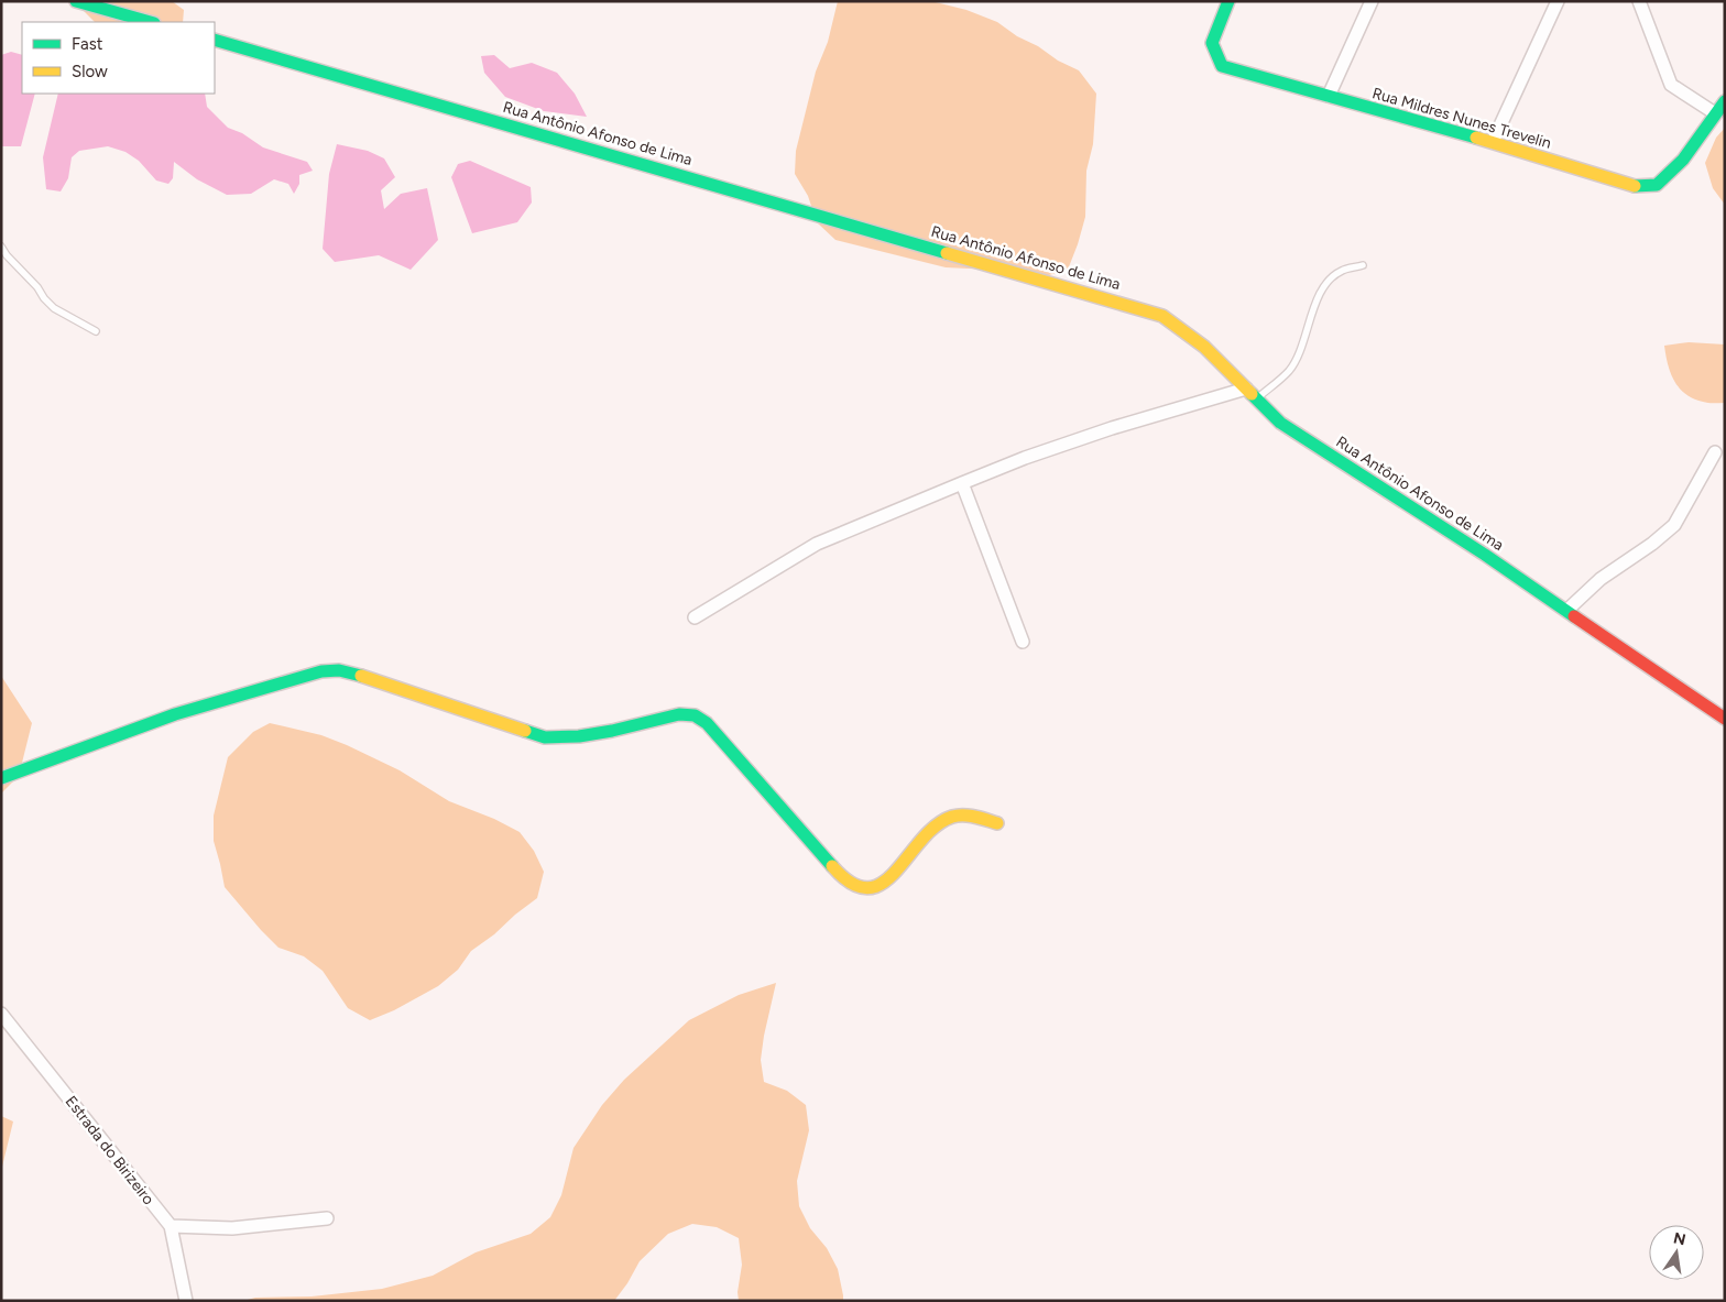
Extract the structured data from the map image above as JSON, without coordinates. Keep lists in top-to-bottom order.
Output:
{
  "streets": {
    "street": ["Rua Mildres Nunes Trevelin", "Rua Antônio Afonso de Lima", "Estrada do Birizeiro"]
  },
  "legend": ["Fast", "Slow"],
  "north": "top"
}
